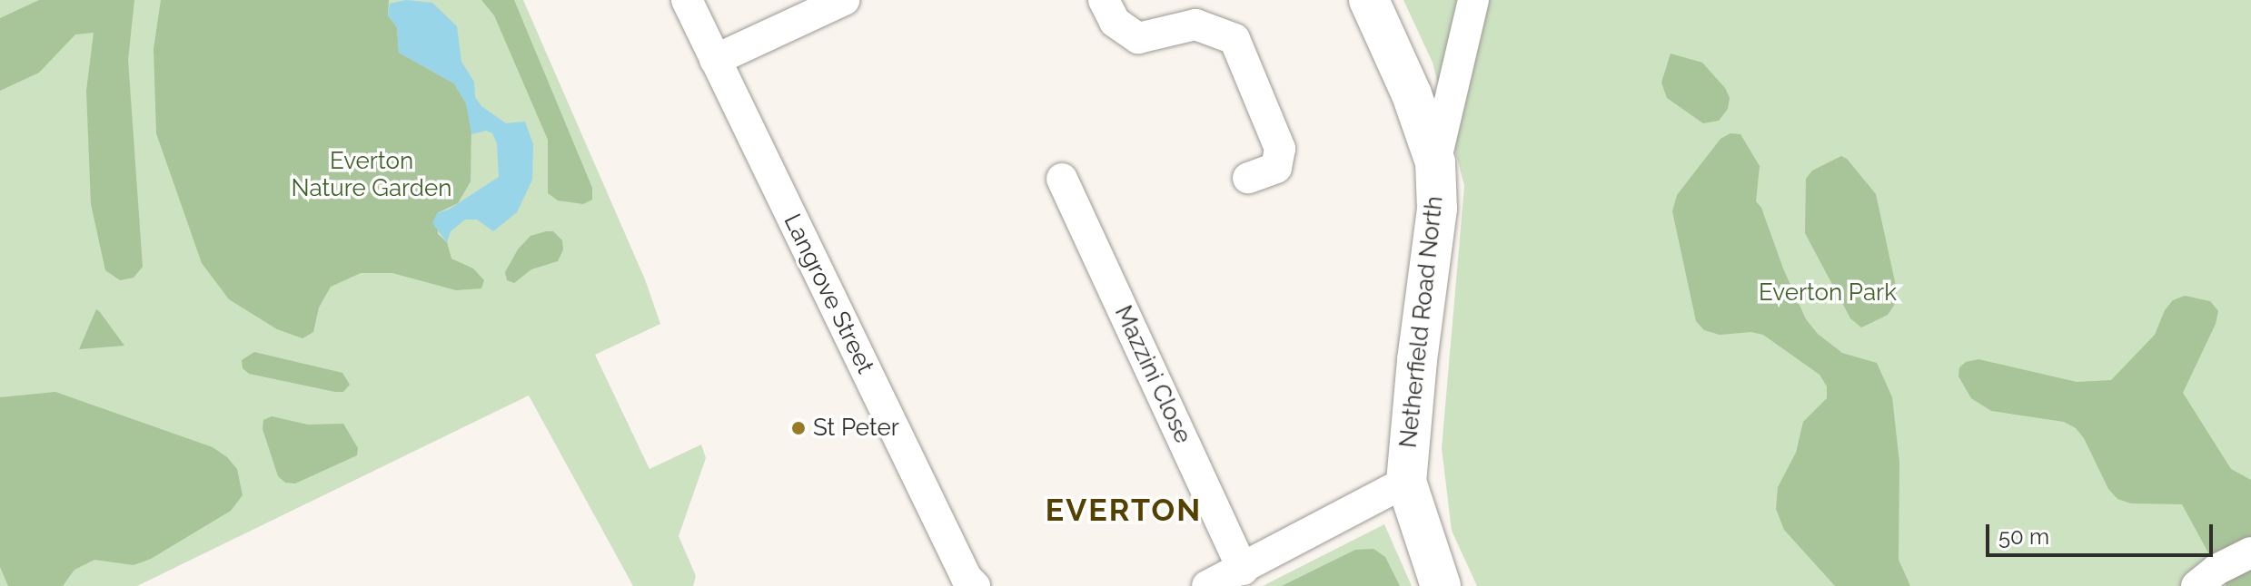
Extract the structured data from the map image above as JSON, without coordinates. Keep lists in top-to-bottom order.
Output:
{
  "streets": {
    "street": ["Langrove Street", "Netherfield Road North", "Mazzini Close"]
  },
  "districts": ["EVERTON"],
  "parks": ["Everton Nature Garden", "Everton Park"],
  "places": ["St Peter"],
  "scale_bar": "50 m"
}
